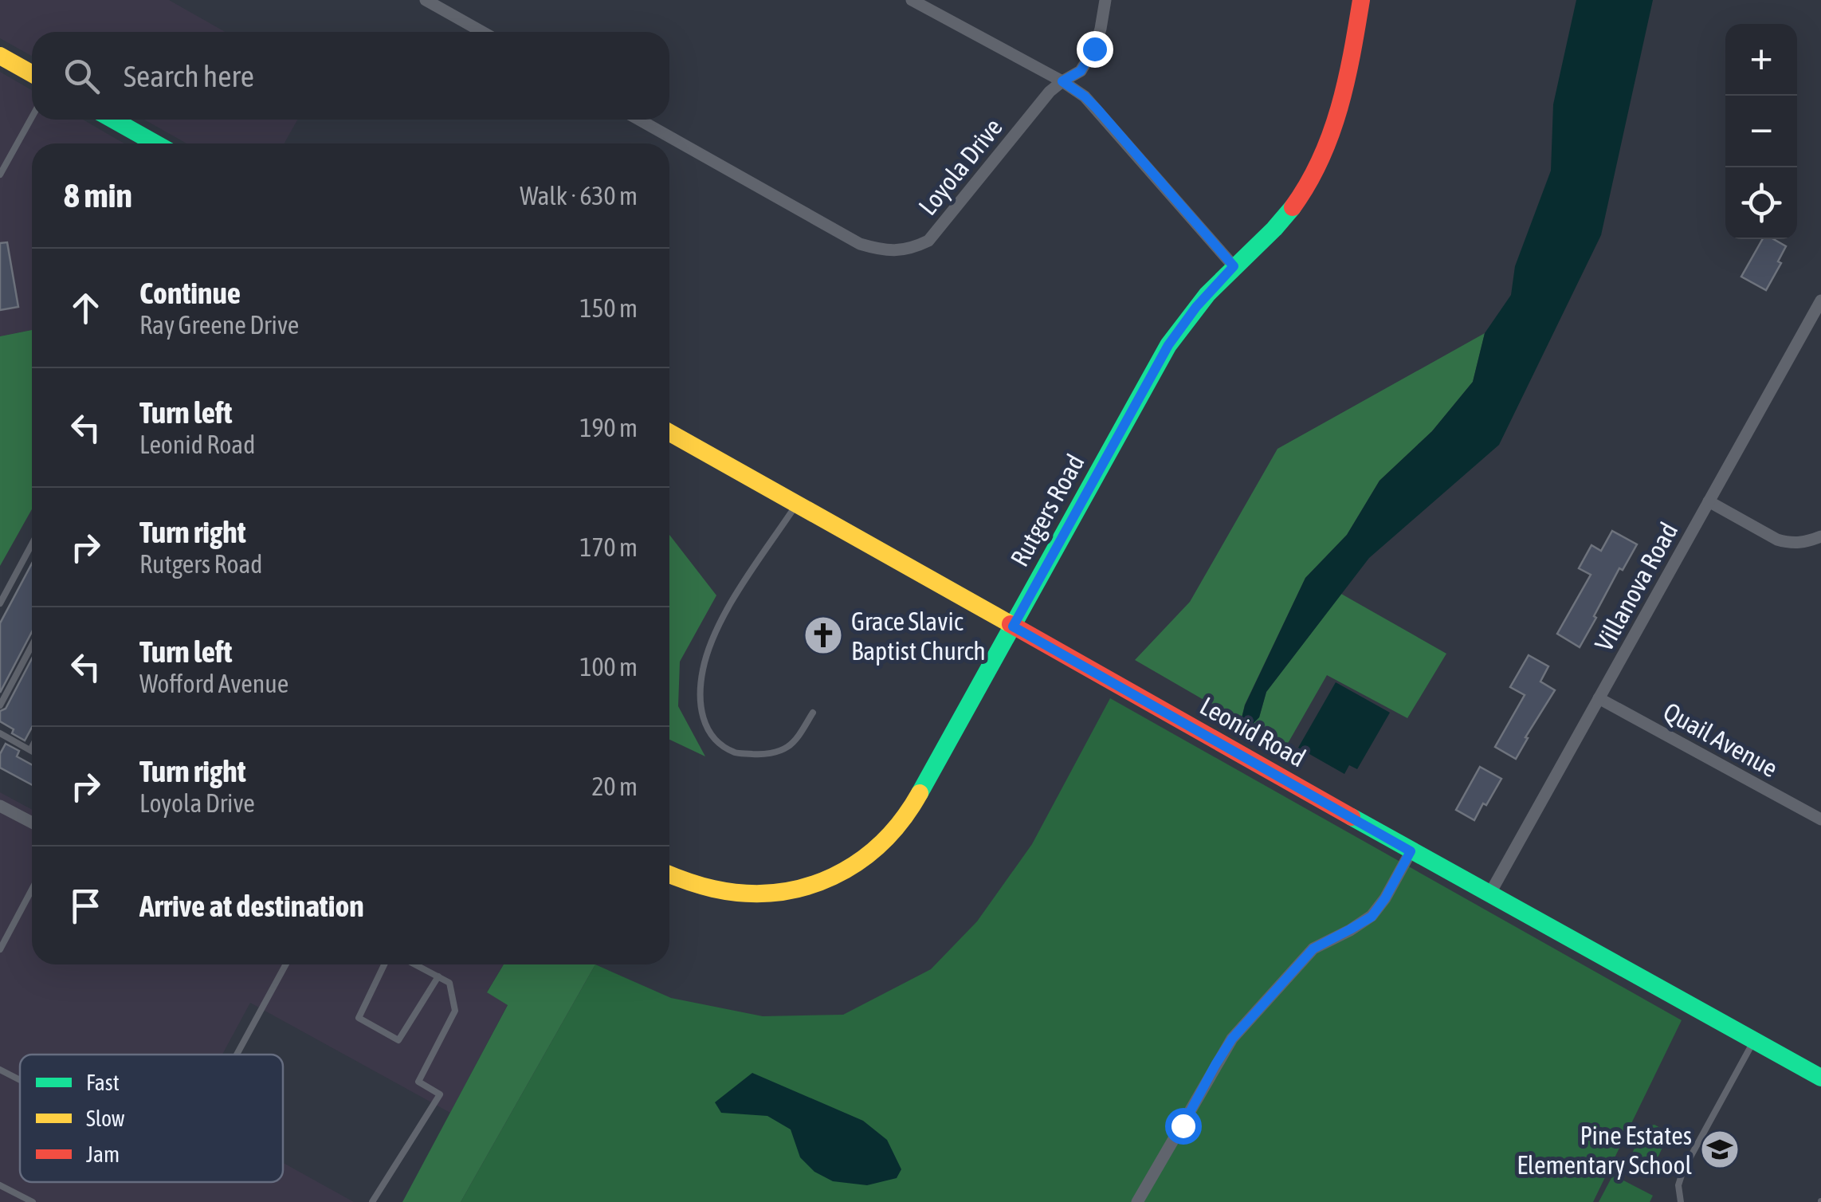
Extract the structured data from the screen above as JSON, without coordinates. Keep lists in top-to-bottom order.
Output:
{
  "streets": {
    "street": [
      "Loyola Drive",
      "Rutgers Road",
      "Villanova Road",
      "Leonid Road",
      "Quail Avenue"
    ]
  },
  "crossings": [
    ["Rutgers Road", "Leonid Road"],
    ["Villanova Road", "Leonid Road"],
    ["Villanova Road", "Quail Avenue"]
  ],
  "places": {
    "church": ["Grace Slavic Baptist Church"],
    "school or university": ["Pine Estates Elementary School"]
  },
  "legend": ["Fast", "Slow", "Jam"],
  "page": {
    "map_buttons": ["+", "−"],
    "search": "Search here",
    "heading": ["8 min", "Walk · 630 m"],
    "list": [
      ["Continue", "Ray Greene Drive", "150 m"],
      ["Turn left", "Leonid Road", "190 m"],
      ["Turn right", "Rutgers Road", "170 m"],
      ["Turn left", "Wofford Avenue", "100 m"],
      ["Turn right", "Loyola Drive", "20 m"],
      "Arrive at destination"
    ]
  }
}
